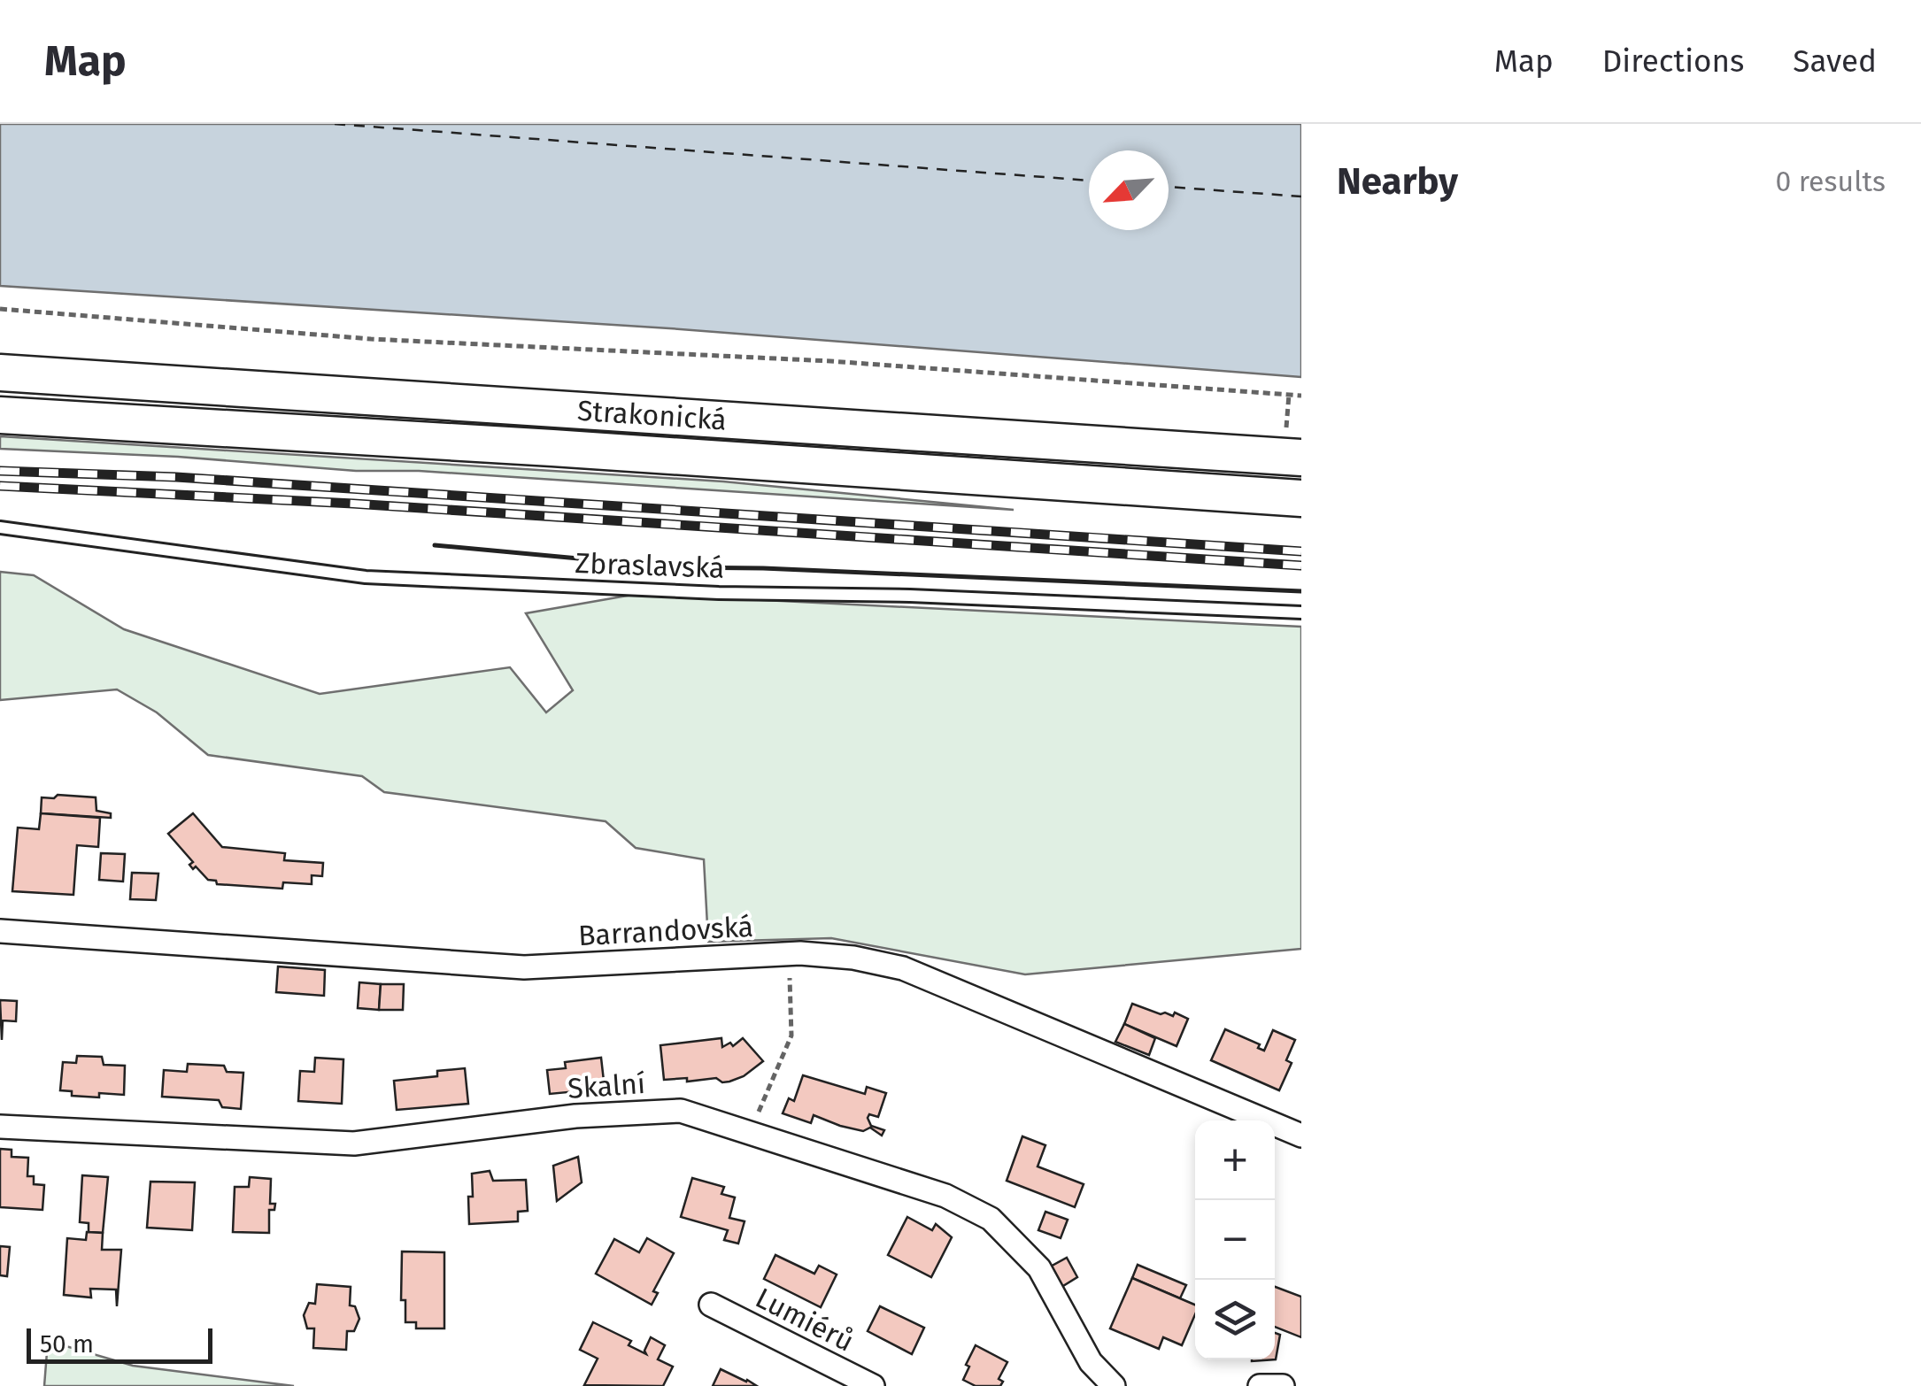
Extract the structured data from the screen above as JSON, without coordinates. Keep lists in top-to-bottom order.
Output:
{
  "streets": {
    "main road": ["Strakonická"],
    "street": ["Barrandovská", "Skalní", "Lumiérů"],
    "lane": ["Zbraslavská"]
  },
  "scale_bar": "50 m",
  "north": "bottom left",
  "page": {
    "header": "Map",
    "nav": ["Map", "Directions", "Saved"],
    "heading": ["Nearby", "0 results"],
    "map_buttons": ["+", "−"],
    "scale": "50 m"
  }
}
